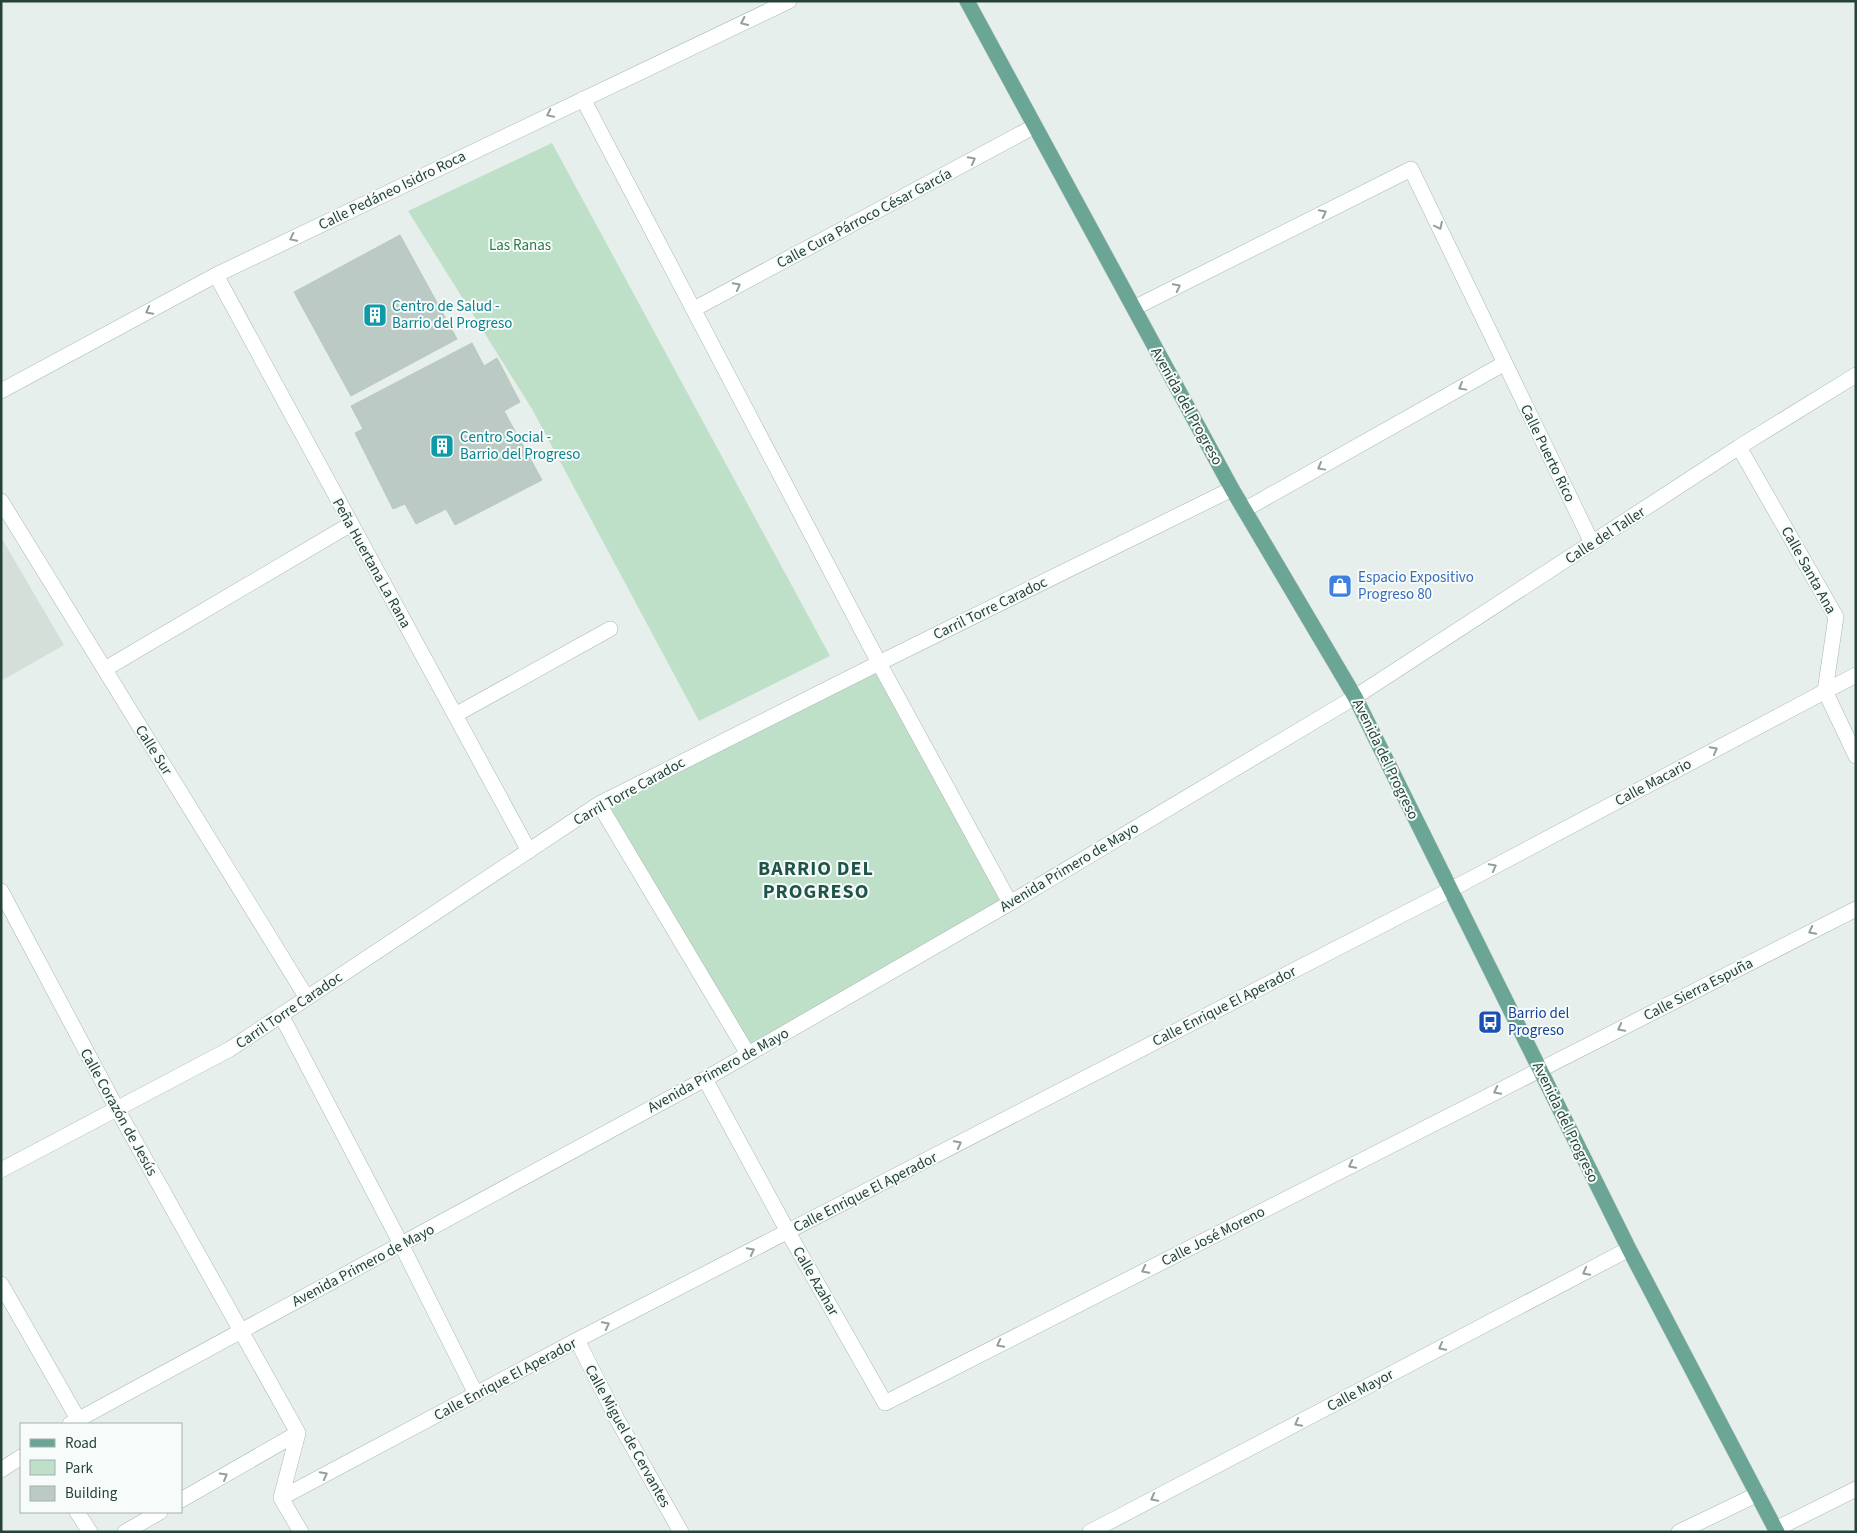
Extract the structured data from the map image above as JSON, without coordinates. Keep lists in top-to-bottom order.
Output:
{
  "streets": {
    "main road": ["Avenida del Progreso"],
    "street": [
      "Calle Pedáneo Isidro Roca",
      "Calle Cura Párroco César García",
      "Calle Puerto Rico",
      "Calle del Taller",
      "Peña Huertana La Rana",
      "Calle Santa Ana",
      "Carril Torre Caradoc",
      "Calle Sur",
      "Calle Macario",
      "Avenida Primero de Mayo",
      "Calle Sierra Espuña",
      "Calle Enrique El Aperador",
      "Calle Corazón de Jesús",
      "Calle José Moreno",
      "Calle Azahar",
      "Calle Mayor",
      "Calle Miguel de Cervantes"
    ]
  },
  "crossings": [
    ["Calle Pedáneo Isidro Roca", "Peña Huertana La Rana"],
    ["Calle Cura Párroco César García", "Avenida del Progreso"],
    ["Avenida del Progreso", "Calle Puerto Rico"],
    ["Avenida del Progreso", "Calle del Taller"],
    ["Avenida del Progreso", "Carril Torre Caradoc"],
    ["Avenida del Progreso", "Calle Macario"],
    ["Avenida del Progreso", "Avenida Primero de Mayo"],
    ["Avenida del Progreso", "Calle Sierra Espuña"],
    ["Avenida del Progreso", "Calle Enrique El Aperador"],
    ["Avenida del Progreso", "Calle José Moreno"],
    ["Avenida del Progreso", "Calle Mayor"],
    ["Calle Puerto Rico", "Calle del Taller"],
    ["Calle del Taller", "Calle Santa Ana"],
    ["Calle del Taller", "Avenida Primero de Mayo"],
    ["Peña Huertana La Rana", "Carril Torre Caradoc"],
    ["Calle Santa Ana", "Calle Macario"],
    ["Carril Torre Caradoc", "Calle Sur"],
    ["Carril Torre Caradoc", "Calle Corazón de Jesús"],
    ["Calle Macario", "Calle Enrique El Aperador"],
    ["Avenida Primero de Mayo", "Calle Corazón de Jesús"],
    ["Avenida Primero de Mayo", "Calle Azahar"],
    ["Calle Sierra Espuña", "Calle José Moreno"],
    ["Calle Enrique El Aperador", "Calle Azahar"],
    ["Calle Enrique El Aperador", "Calle Miguel de Cervantes"],
    ["Calle José Moreno", "Calle Azahar"]
  ],
  "one_way": [
    "Calle Pedáneo Isidro Roca",
    "Calle Cura Párroco César García",
    "Calle Macario",
    "Calle Sierra Espuña",
    "Calle Enrique El Aperador",
    "Calle José Moreno",
    "Calle Mayor"
  ],
  "districts": ["BARRIO DEL PROGRESO"],
  "parks": ["Las Ranas"],
  "places": {
    "building": ["Centro de Salud - Barrio del Progreso", "Centro Social - Barrio del Progreso"],
    "shop": ["Espacio Expositivo Progreso 80"],
    "bus stop": ["Barrio del Progreso"]
  },
  "legend": ["Road", "Park", "Building"]
}
